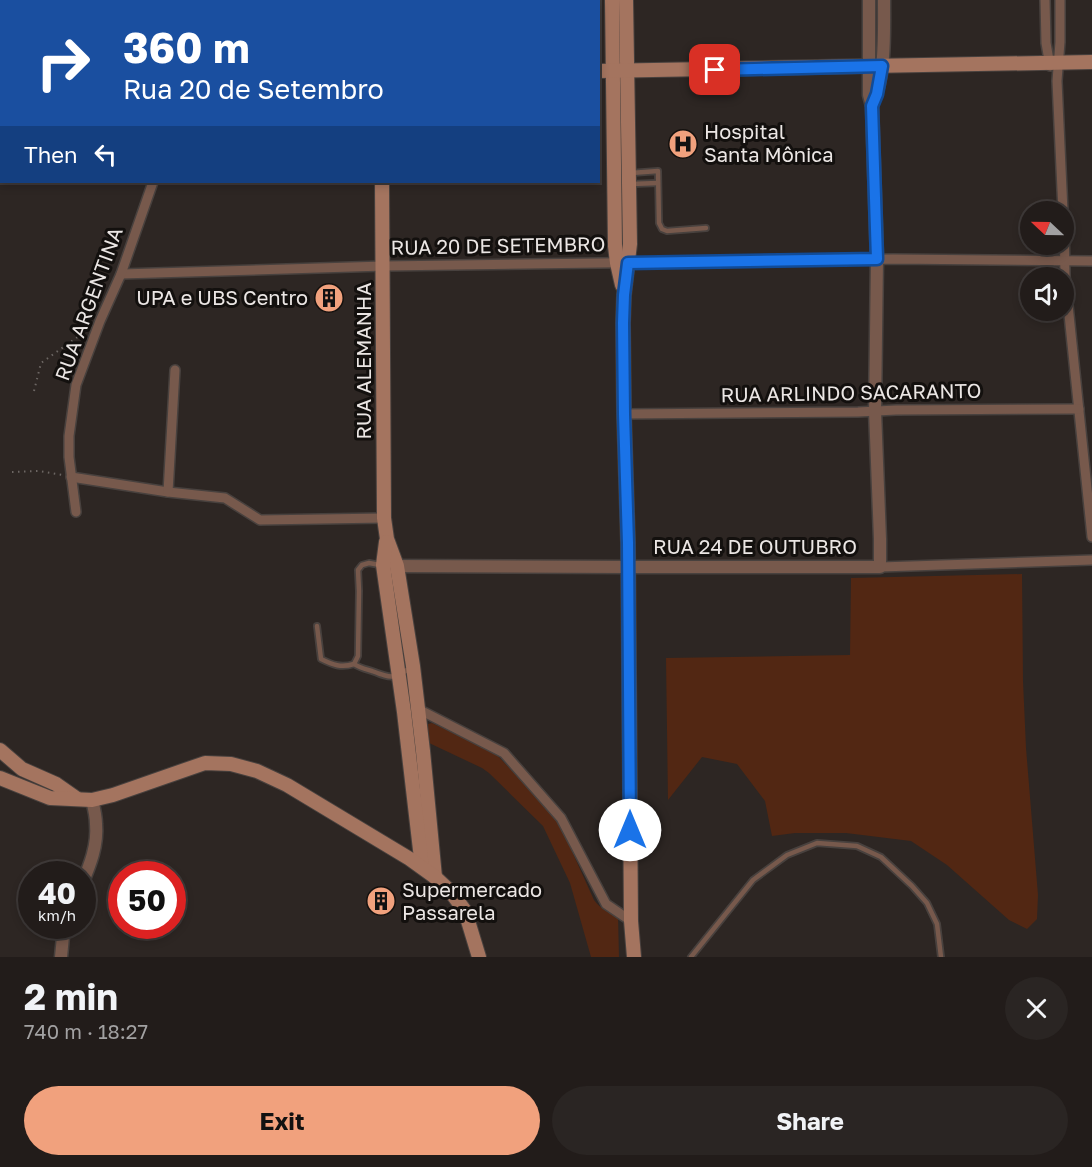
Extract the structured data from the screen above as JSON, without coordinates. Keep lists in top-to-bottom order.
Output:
{
  "streets": {
    "main road": ["RUA ALEMANHA"],
    "street": [
      "RUA 20 DE SETEMBRO",
      "RUA ARGENTINA",
      "RUA ARLINDO SACARANTO",
      "RUA 24 DE OUTUBRO"
    ]
  },
  "crossings": [
    ["RUA 20 DE SETEMBRO", "RUA ARGENTINA"],
    ["RUA 20 DE SETEMBRO", "RUA ALEMANHA"],
    ["RUA ALEMANHA", "RUA 24 DE OUTUBRO"]
  ],
  "places": {
    "hospital": ["Hospital Santa Mônica"],
    "building": ["UPA e UBS Centro", "Supermercado Passarela"]
  },
  "north": "left",
  "page": {
    "turn": ["360 m", "Rua 20 de Setembro"],
    "then": "Then",
    "speed": "40 km/h",
    "limit": "50",
    "heading": ["2 min", "740 m · 18:27"],
    "buttons": ["Exit", "Share"]
  }
}
